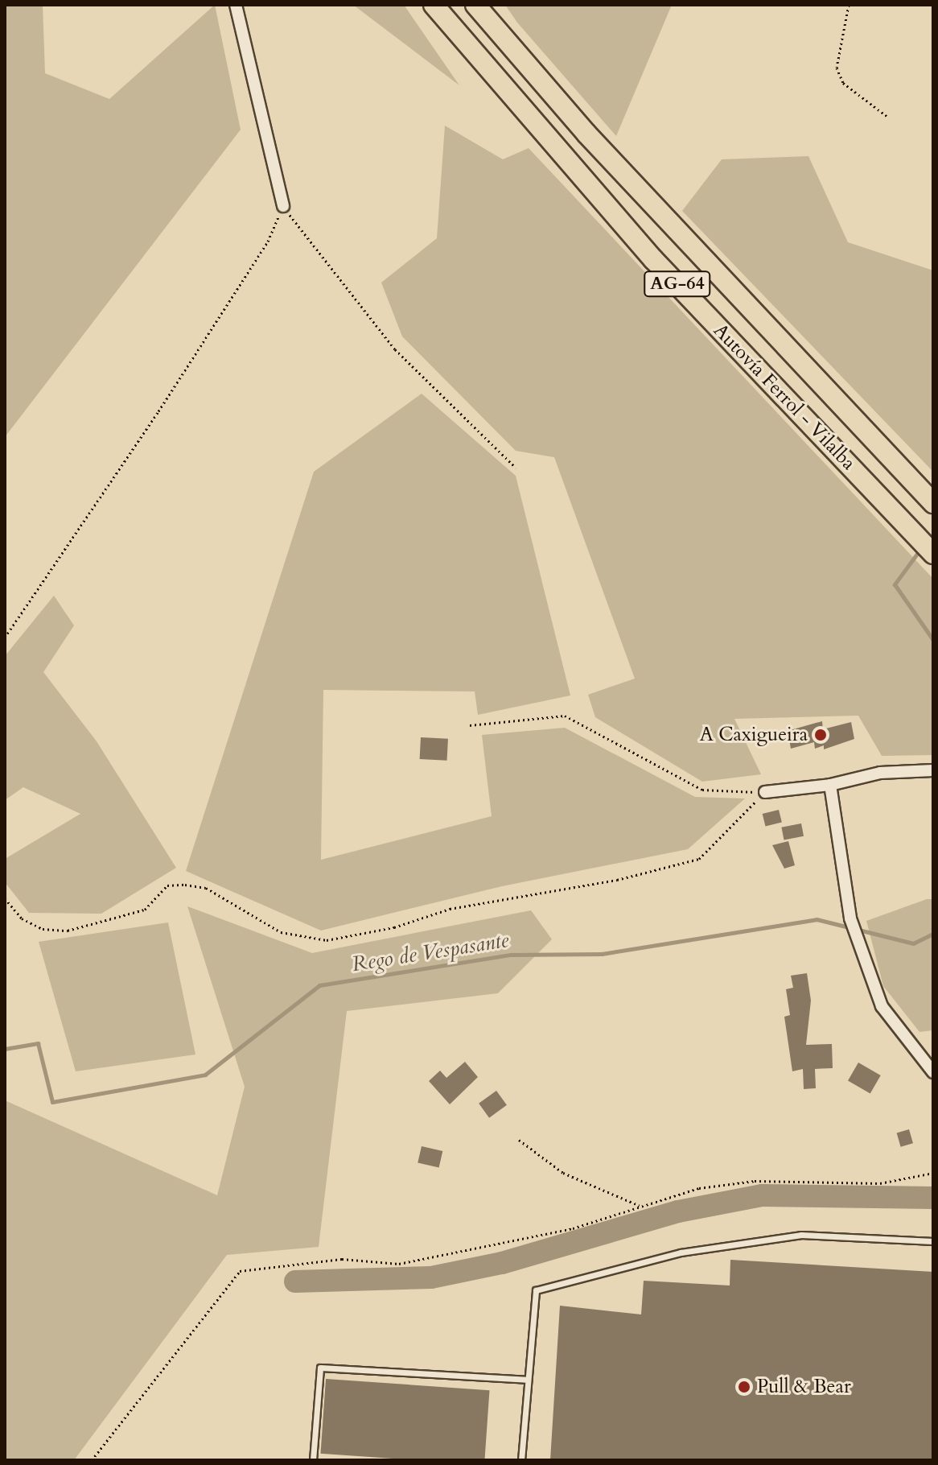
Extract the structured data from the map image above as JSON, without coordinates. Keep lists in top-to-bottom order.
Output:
{
  "streets": {
    "highway": ["AG-64", "Autovía Ferrol - Vilalba"]
  },
  "water": ["Rego de Vespasante"],
  "places": ["A Caxigueira", "Pull & Bear"]
}
